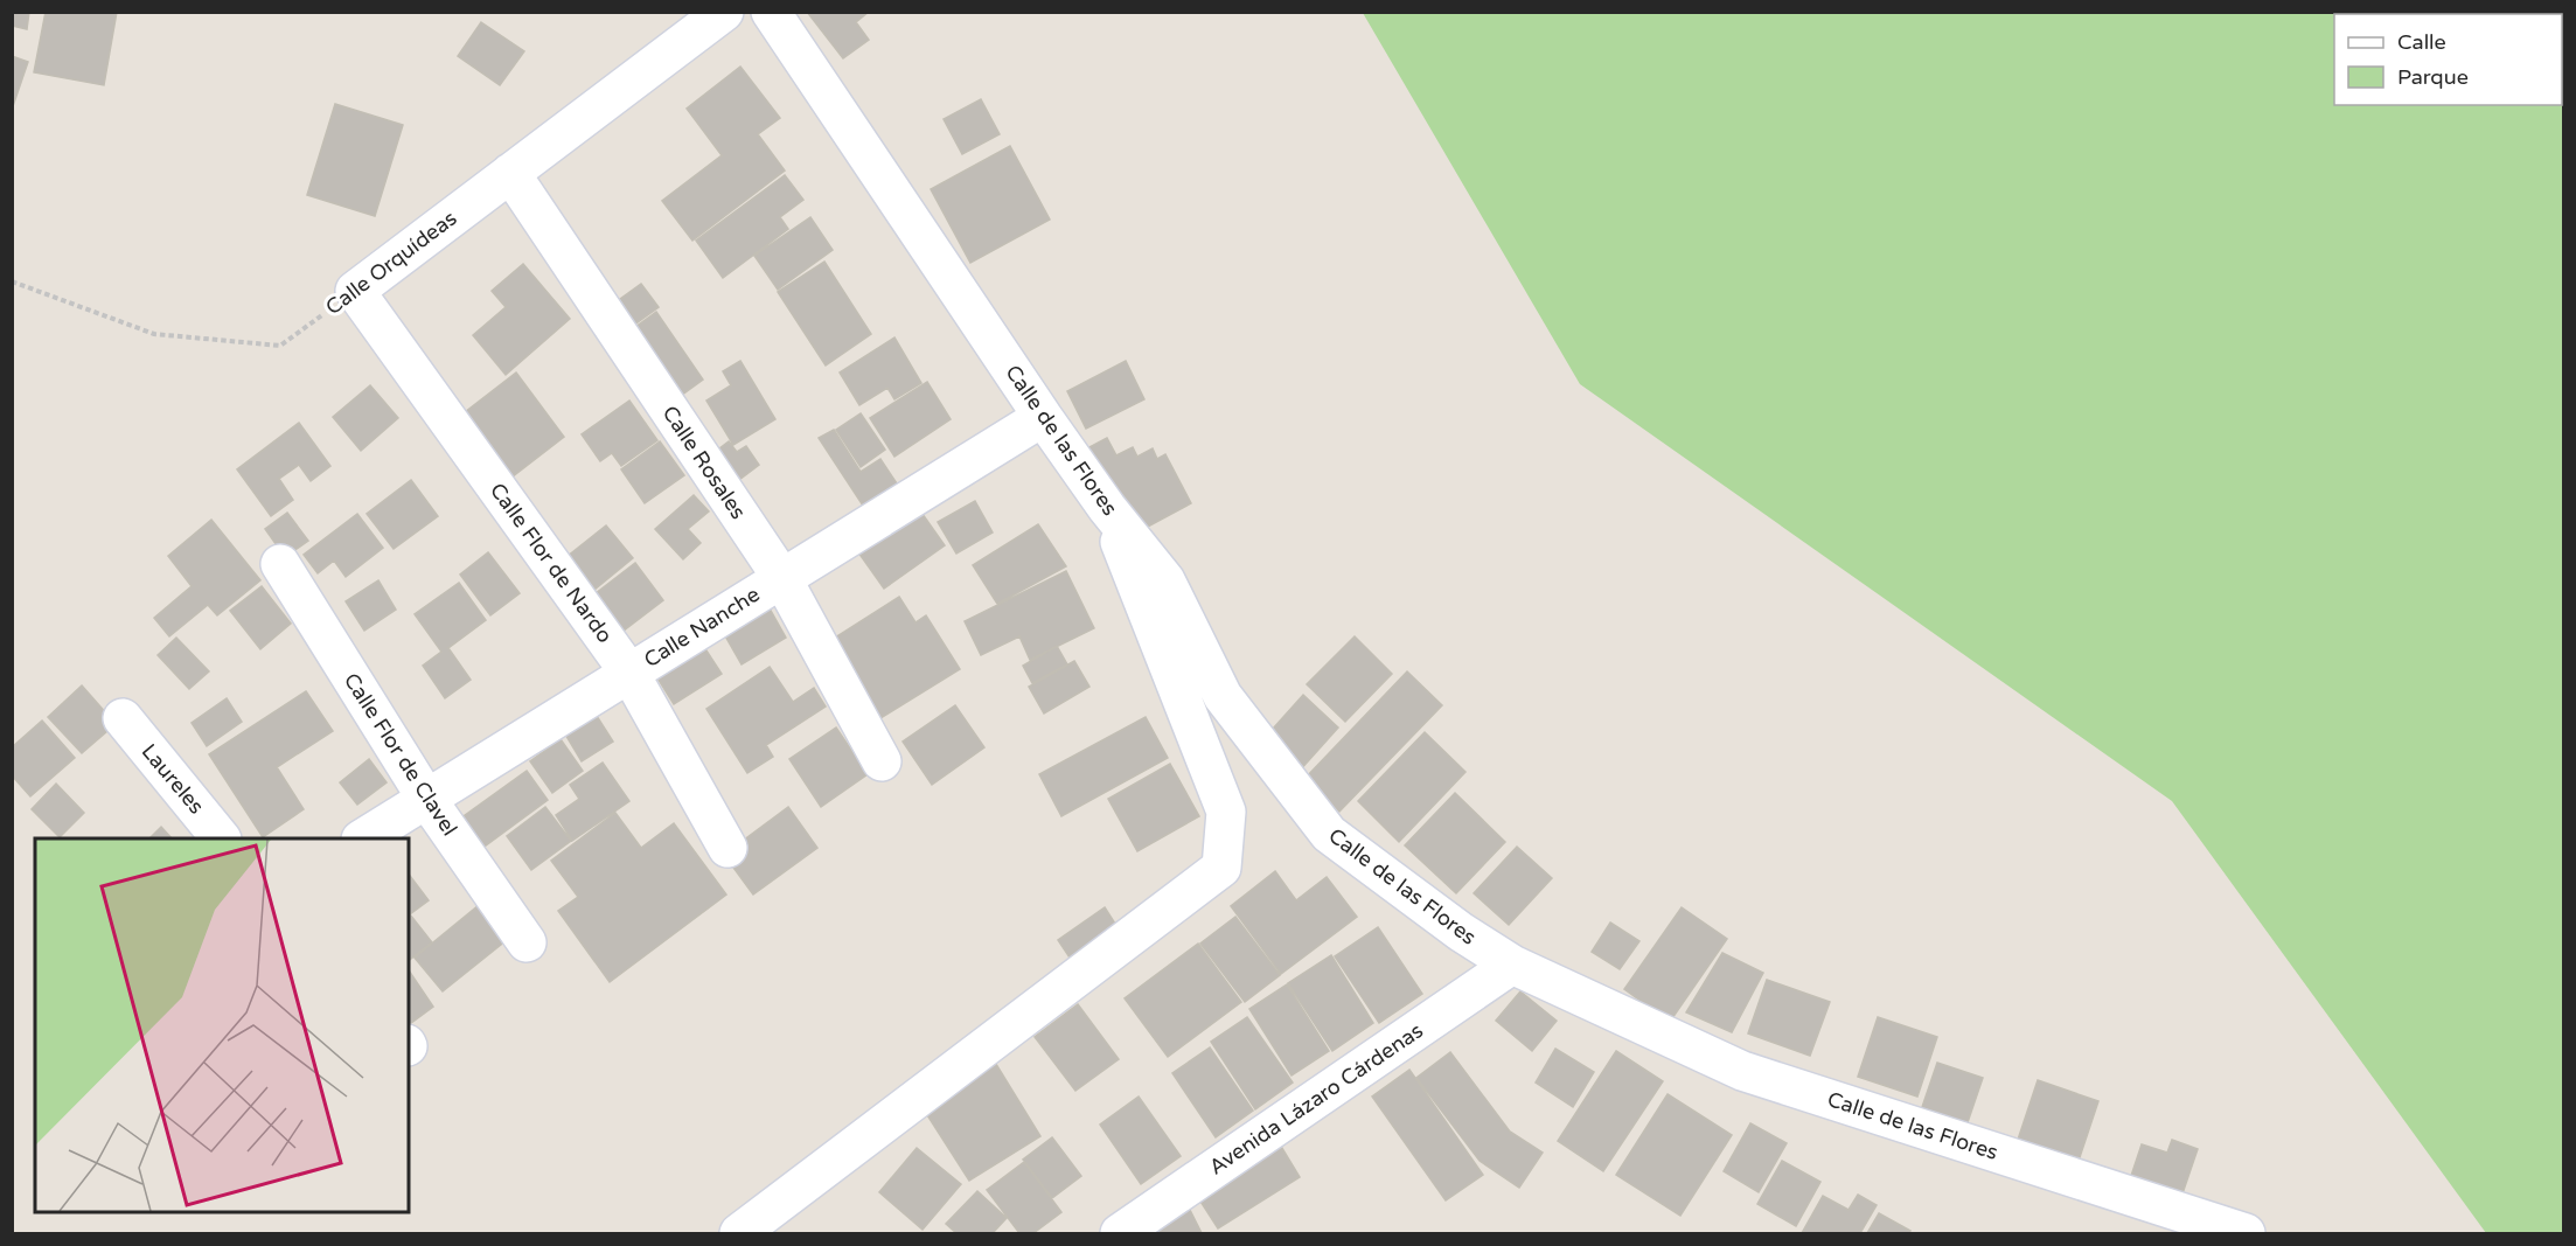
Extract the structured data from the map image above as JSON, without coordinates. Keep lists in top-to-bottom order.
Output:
{
  "streets": {
    "street": [
      "Calle Orquídeas",
      "Calle de las Flores",
      "Calle Rosales",
      "Calle Flor de Nardo",
      "Calle Nanche",
      "Calle Flor de Clavel",
      "Laureles",
      "Avenida Lázaro Cárdenas"
    ]
  },
  "crossings": [
    ["Calle Orquídeas", "Calle Rosales"],
    ["Calle Orquídeas", "Calle Flor de Nardo"],
    ["Calle de las Flores", "Calle Nanche"],
    ["Calle de las Flores", "Avenida Lázaro Cárdenas"],
    ["Calle Rosales", "Calle Nanche"],
    ["Calle Flor de Nardo", "Calle Nanche"],
    ["Calle Nanche", "Calle Flor de Clavel"]
  ],
  "legend": ["Calle", "Parque"]
}
